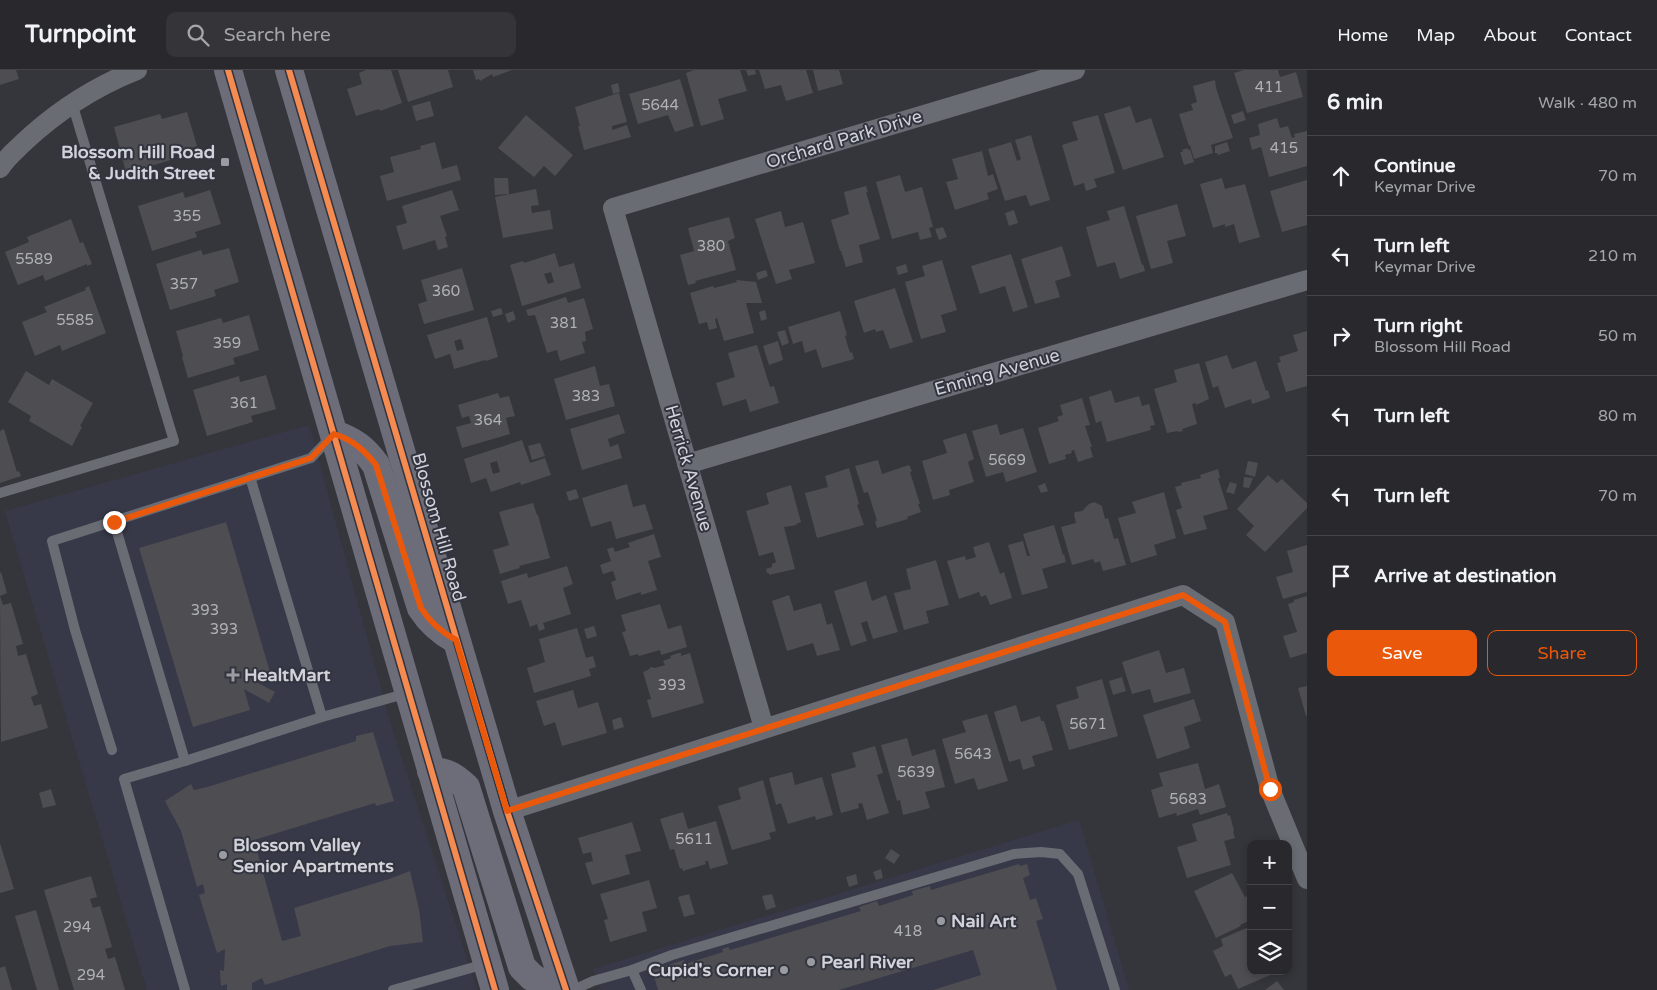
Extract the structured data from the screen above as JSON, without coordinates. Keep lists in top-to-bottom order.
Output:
{
  "streets": {
    "main road": ["Blossom Hill Road"],
    "street": ["Orchard Park Drive", "Enning Avenue", "Herrick Avenue"]
  },
  "crossings": [
    ["Orchard Park Drive", "Herrick Avenue"],
    ["Enning Avenue", "Herrick Avenue"]
  ],
  "places": {
    "transit": ["Blossom Hill Road & Judith Street"],
    "health": ["HealtMart"],
    "other": [
      "Blossom Valley Senior Apartments",
      "Nail Art",
      "Pearl River",
      "Cupid's Corner"
    ]
  },
  "house_numbers": [
    "411",
    "5644",
    "415",
    "355",
    "380",
    "5589",
    "357",
    "360",
    "5585",
    "381",
    "359",
    "383",
    "361",
    "364",
    "5669",
    "393",
    "393",
    "393",
    "5671",
    "5643",
    "5639",
    "5683",
    "5611",
    "294",
    "418",
    "294"
  ],
  "page": {
    "header": "Turnpoint",
    "search": "Search here",
    "nav": [
      "Home",
      "Map",
      "About",
      "Contact"
    ],
    "heading": ["6 min", "Walk · 480 m"],
    "list": [
      ["Continue", "Keymar Drive", "70 m"],
      ["Turn left", "Keymar Drive", "210 m"],
      ["Turn right", "Blossom Hill Road", "50 m"],
      ["Turn left", "80 m"],
      ["Turn left", "70 m"],
      "Arrive at destination"
    ],
    "buttons": ["Save", "Share"],
    "map_buttons": ["+", "−"]
  }
}
